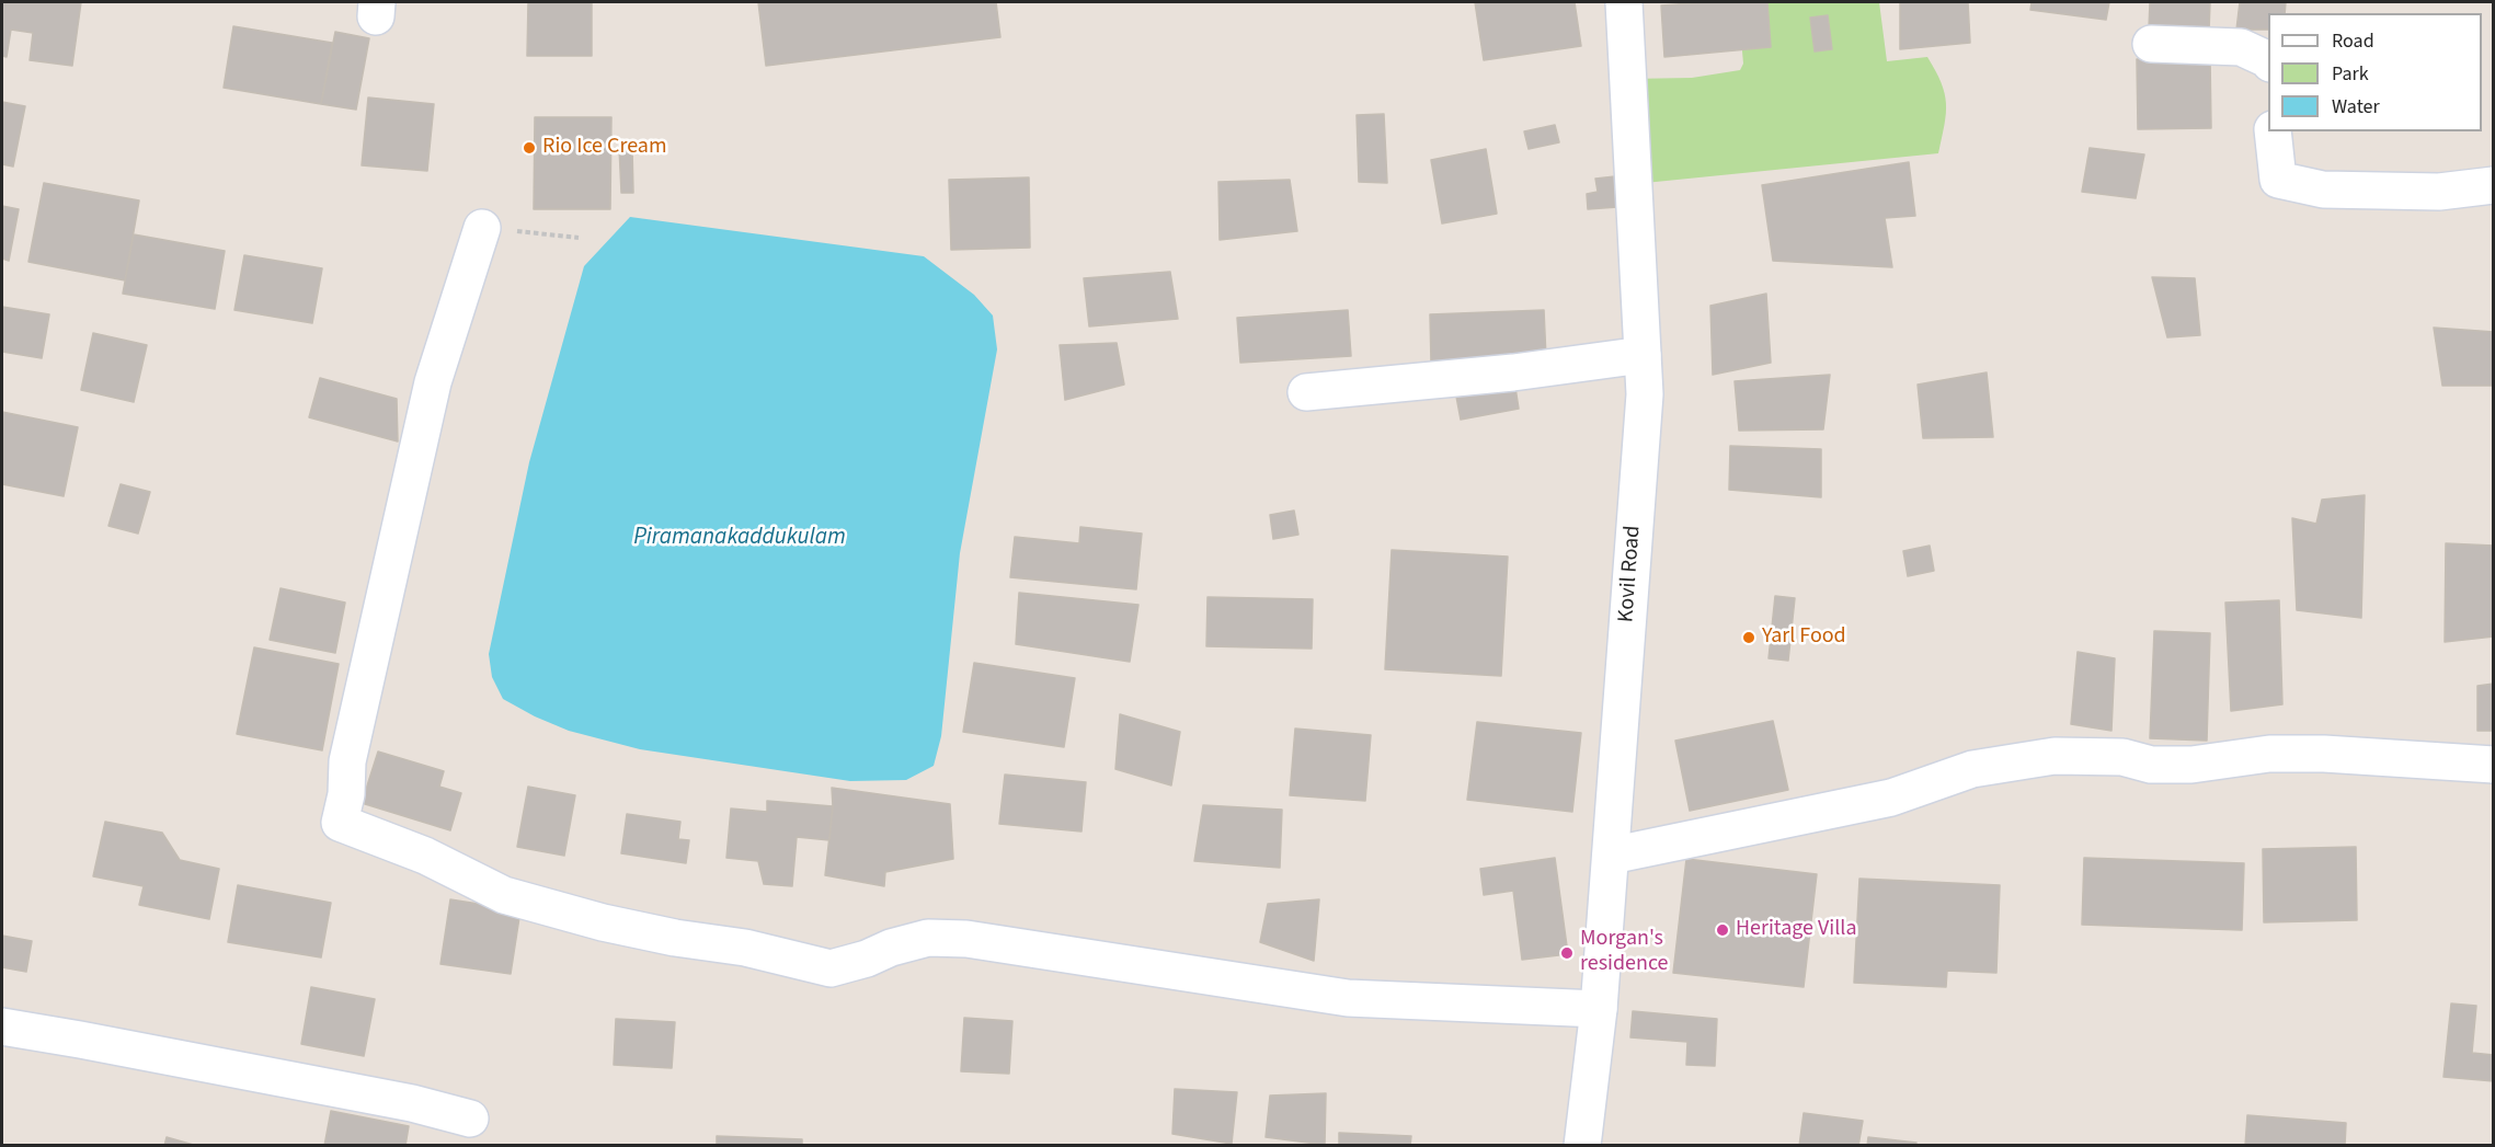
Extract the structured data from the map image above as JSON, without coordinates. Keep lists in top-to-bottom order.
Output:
{
  "streets": {
    "street": ["Kovil Road"]
  },
  "water": ["Piramanakaddukulam"],
  "places": [
    "Rio Ice Cream",
    "Yarl Food",
    "Heritage Villa",
    "Morgan's residence"
  ],
  "legend": ["Road", "Park", "Water"]
}
